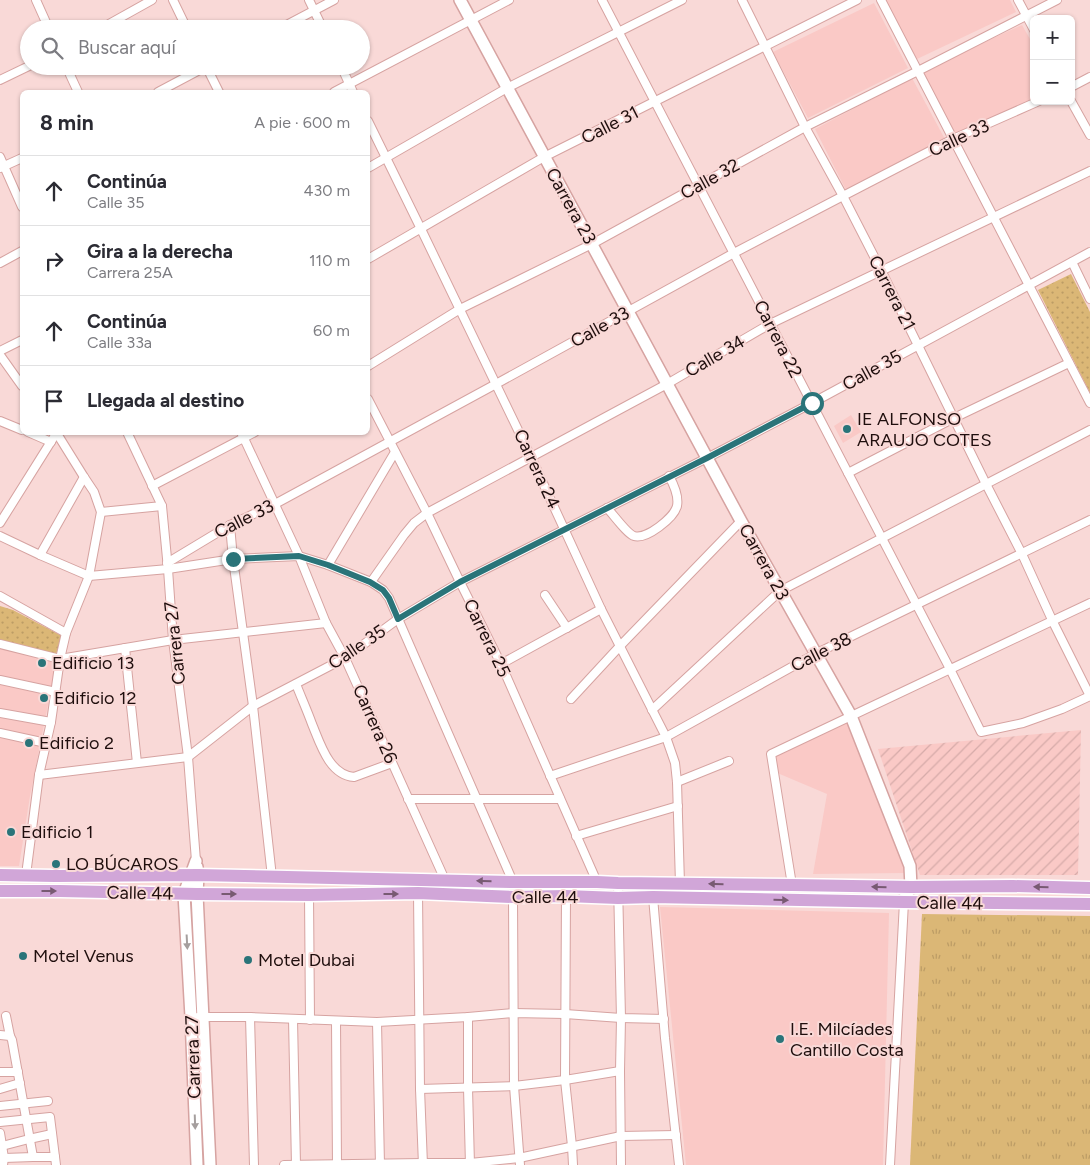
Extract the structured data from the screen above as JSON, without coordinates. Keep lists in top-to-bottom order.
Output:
{
  "streets": {
    "main road": ["Calle 44"],
    "street": [
      "Calle 31",
      "Calle 33",
      "Calle 32",
      "Carrera 23",
      "Carrera 21",
      "Carrera 22",
      "Calle 34",
      "Calle 35",
      "Carrera 24",
      "Carrera 25",
      "Carrera 27",
      "Calle 38",
      "Carrera 26"
    ]
  },
  "crossings": [
    ["Calle 31", "Carrera 23"],
    ["Calle 31", "Carrera 21"],
    ["Calle 31", "Carrera 22"],
    ["Calle 31", "Carrera 24"],
    ["Calle 33", "Carrera 23"],
    ["Calle 33", "Carrera 21"],
    ["Calle 33", "Carrera 22"],
    ["Calle 33", "Carrera 24"],
    ["Calle 33", "Carrera 25"],
    ["Calle 33", "Carrera 27"],
    ["Calle 33", "Carrera 26"],
    ["Calle 32", "Carrera 23"],
    ["Calle 32", "Carrera 21"],
    ["Calle 32", "Carrera 22"],
    ["Calle 32", "Carrera 24"],
    ["Carrera 23", "Calle 34"],
    ["Carrera 23", "Calle 35"],
    ["Carrera 23", "Calle 38"],
    ["Carrera 23", "Calle 44"],
    ["Carrera 21", "Carrera 22"],
    ["Carrera 21", "Calle 34"],
    ["Carrera 21", "Calle 35"],
    ["Carrera 21", "Calle 38"],
    ["Carrera 22", "Calle 34"],
    ["Carrera 22", "Calle 35"],
    ["Carrera 22", "Calle 38"],
    ["Calle 34", "Carrera 24"],
    ["Calle 34", "Carrera 25"],
    ["Calle 35", "Carrera 24"],
    ["Calle 35", "Carrera 25"],
    ["Calle 35", "Carrera 27"],
    ["Calle 35", "Carrera 26"],
    ["Carrera 24", "Calle 38"],
    ["Carrera 24", "Calle 44"],
    ["Carrera 25", "Calle 38"],
    ["Carrera 25", "Calle 44"],
    ["Carrera 27", "Calle 44"],
    ["Carrera 26", "Calle 44"]
  ],
  "places": [
    "IE ALFONSO ARAUJO COTES",
    "Edificio 13",
    "Edificio 12",
    "Edificio 2",
    "Edificio 1",
    "LO BÚCAROS",
    "Motel Venus",
    "Motel Dubai",
    "I.E. Milcíades Cantillo Costa"
  ],
  "page": {
    "map_buttons": ["+", "−"],
    "search": "Buscar aquí",
    "heading": ["8 min", "A pie · 600 m"],
    "list": [
      ["Continúa", "Calle 35", "430 m"],
      ["Gira a la derecha", "Carrera 25A", "110 m"],
      ["Continúa", "Calle 33a", "60 m"],
      "Llegada al destino"
    ]
  }
}
